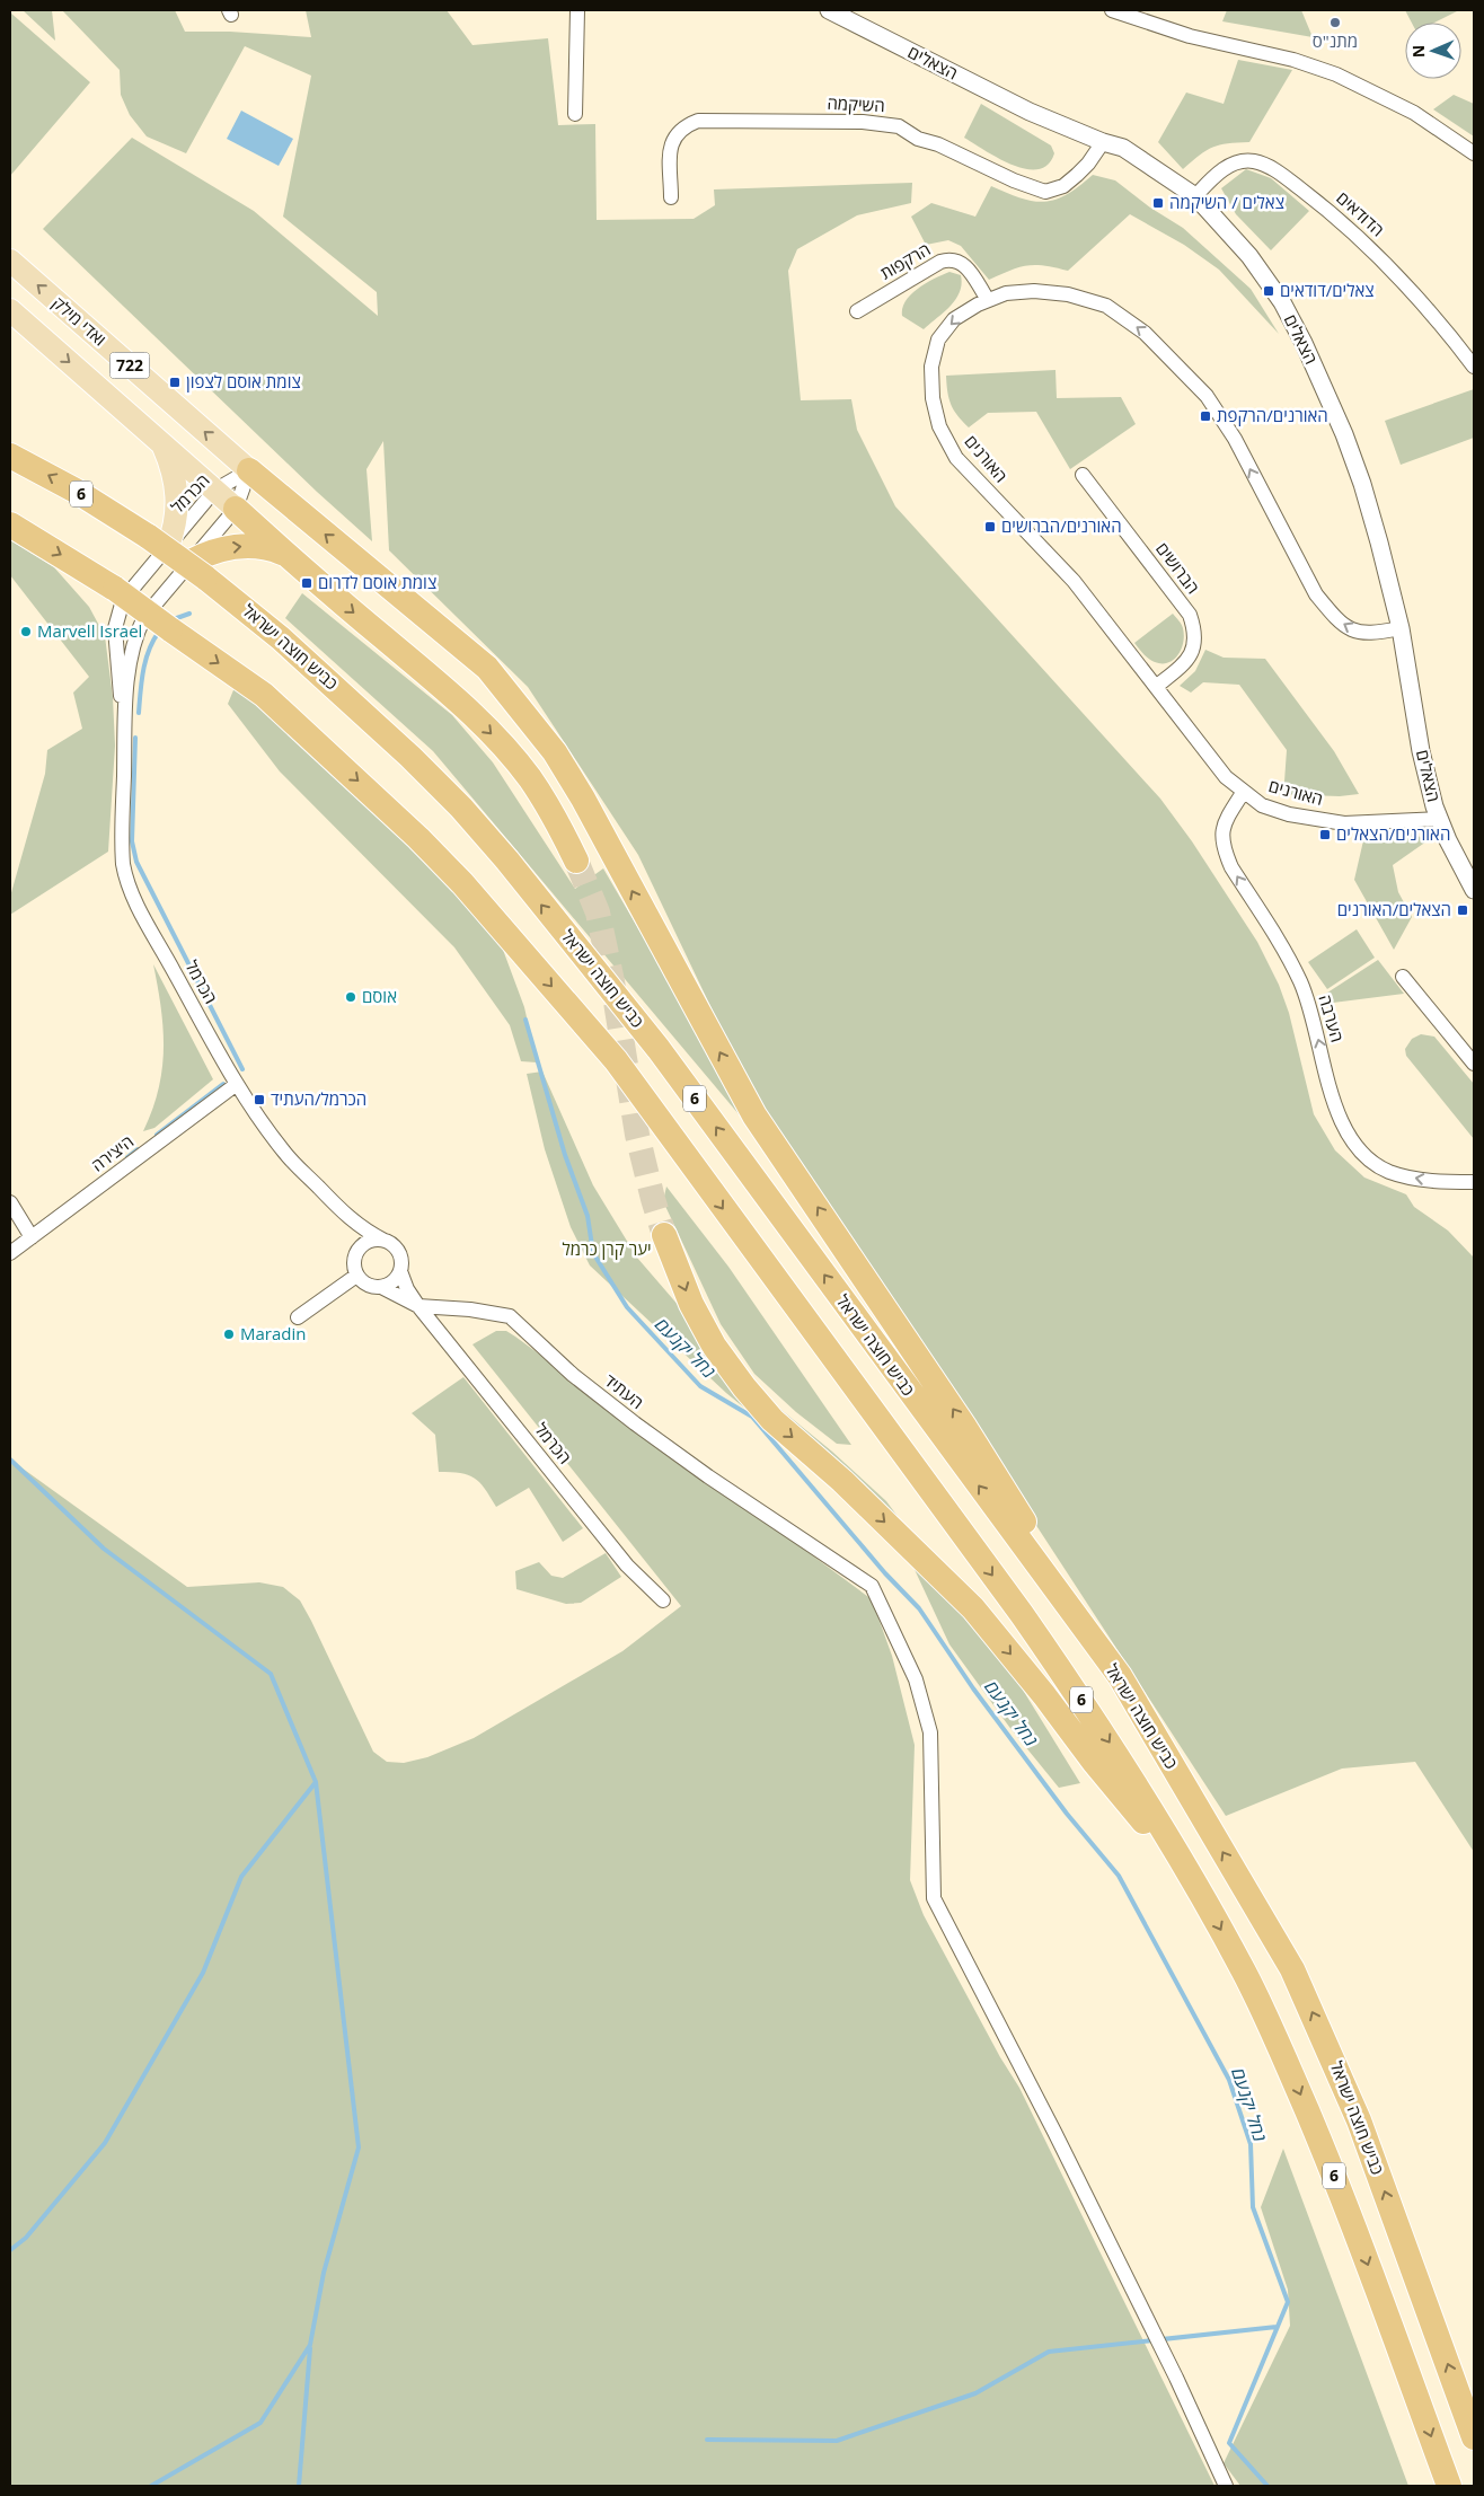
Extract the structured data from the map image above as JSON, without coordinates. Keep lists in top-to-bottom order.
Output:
{
  "streets": {
    "highway": ["6", "כביש חוצה ישראל"],
    "main road": ["ואדי מילק", "722"],
    "street": [
      "הצאלים",
      "השיקמה",
      "הדודאים",
      "הרקפות",
      "האורנים",
      "הכרמל",
      "הברושים",
      "הערבה",
      "היצירה",
      "העתיד"
    ]
  },
  "crossings": [
    ["הצאלים", "השיקמה"],
    ["הצאלים", "הדודאים"],
    ["הצאלים", "האורנים"],
    ["הרקפות", "האורנים"],
    ["ואדי מילק", "הכרמל"],
    ["722", "הכרמל"],
    ["האורנים", "הברושים"],
    ["האורנים", "הערבה"],
    ["הכרמל", "כביש חוצה ישראל"],
    ["הכרמל", "היצירה"],
    ["הכרמל", "העתיד"]
  ],
  "one_way": ["הערבה"],
  "water": ["נחל יקנעם"],
  "parks": ["יער קרן כרמל"],
  "places": {
    "other": [
      "מתנ\"ס",
      "Marvell Israel",
      "אוסם",
      "Maradin"
    ],
    "transit": [
      "צאלים / השיקמה",
      "צאלים/דודאים",
      "צומת אוסם לצפון",
      "האורנים/הרקפת",
      "האורנים/הברושים",
      "צומת אוסם לדרום",
      "האורנים/הצאלים",
      "הצאלים/האורנים",
      "הכרמל/העתיד"
    ]
  },
  "north": "left"
}
